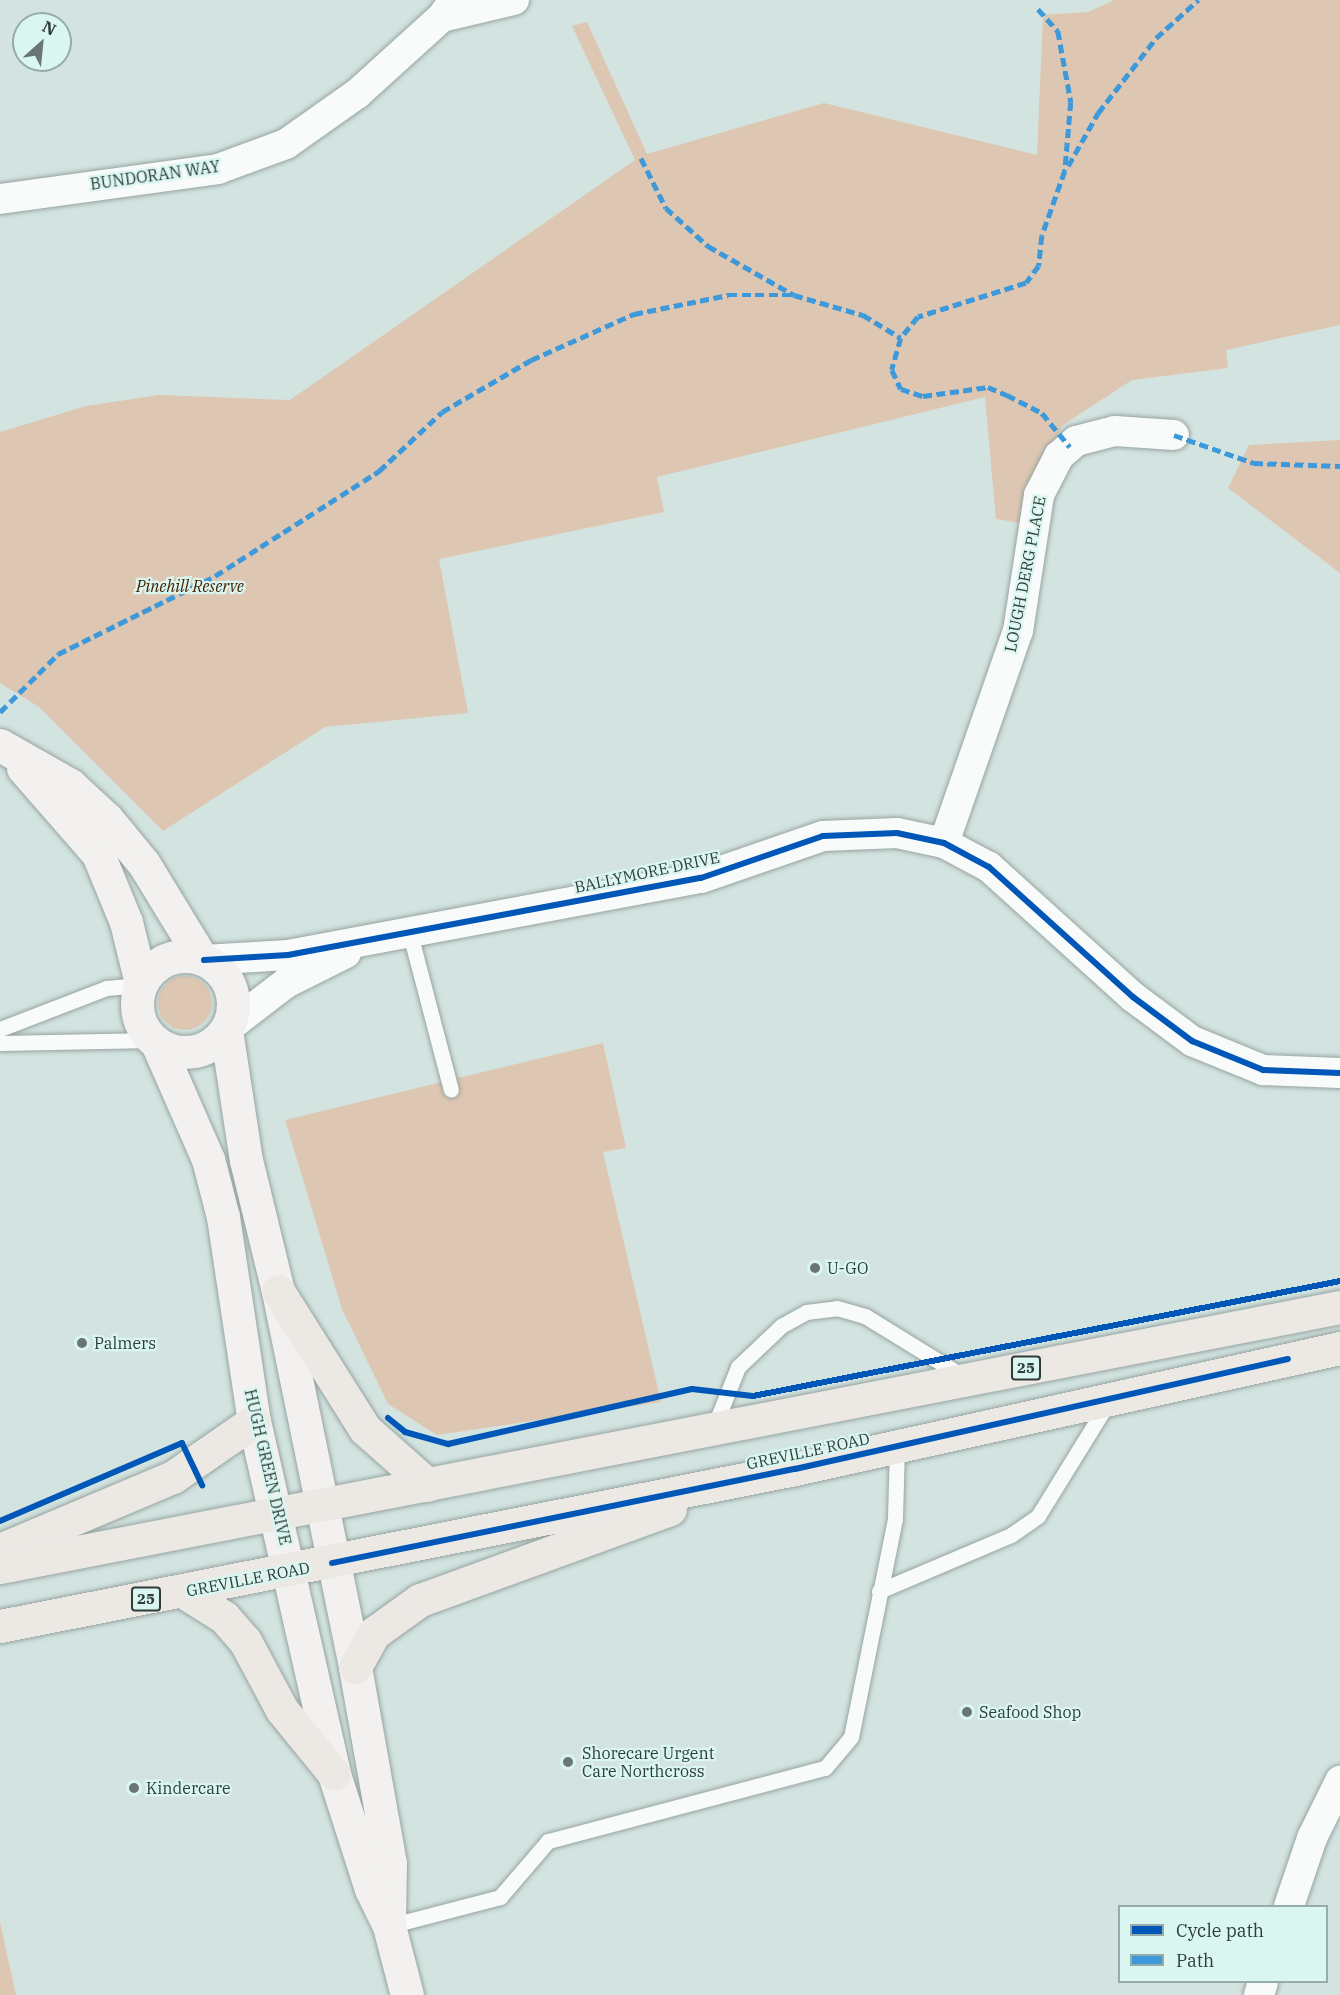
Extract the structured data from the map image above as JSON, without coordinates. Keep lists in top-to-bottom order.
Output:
{
  "streets": {
    "main road": ["25", "GREVILLE ROAD", "HUGH GREEN DRIVE"],
    "street": ["BUNDORAN WAY", "LOUGH DERG PLACE", "BALLYMORE DRIVE"]
  },
  "crossings": [
    ["LOUGH DERG PLACE", "BALLYMORE DRIVE"],
    ["BALLYMORE DRIVE", "HUGH GREEN DRIVE"],
    ["25", "HUGH GREEN DRIVE"],
    ["GREVILLE ROAD", "HUGH GREEN DRIVE"]
  ],
  "parks": ["Pinehill Reserve"],
  "places": [
    "U-GO",
    "Palmers",
    "Seafood Shop",
    "Shorecare Urgent Care Northcross",
    "Kindercare"
  ],
  "legend": ["Cycle path", "Path"],
  "north": "top right"
}
